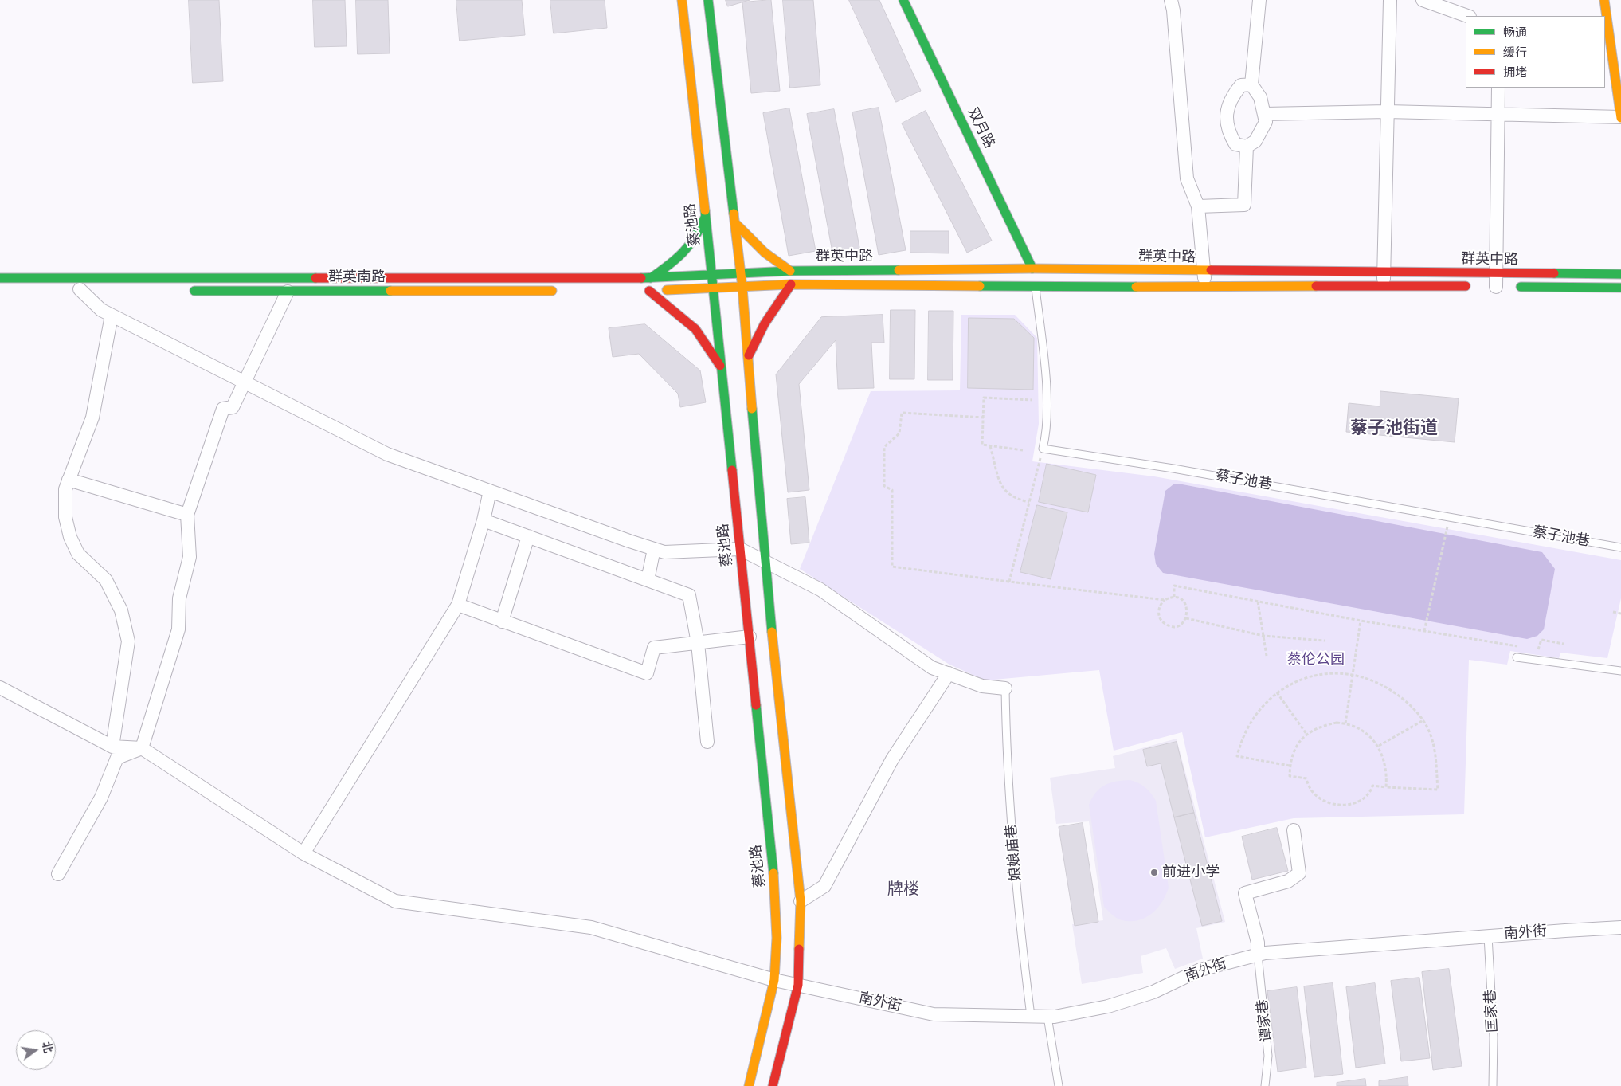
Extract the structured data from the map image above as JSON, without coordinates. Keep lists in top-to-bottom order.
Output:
{
  "streets": {
    "main road": [
      "双月路",
      "蔡池路",
      "群英中路",
      "群英南路"
    ],
    "street": ["南外街"],
    "lane": [
      "蔡子池巷",
      "娘娘庙巷",
      "匡家巷",
      "谭家巷"
    ]
  },
  "crossings": [
    ["双月路", "群英中路"],
    ["蔡池路", "群英中路"],
    ["蔡池路", "群英南路"],
    ["蔡池路", "南外街"],
    ["群英中路", "群英南路"],
    ["娘娘庙巷", "南外街"],
    ["南外街", "匡家巷"],
    ["南外街", "谭家巷"]
  ],
  "districts": ["蔡子池街道", "牌楼"],
  "parks": ["蔡伦公园"],
  "places": ["前进小学"],
  "legend": ["畅通", "缓行", "拥堵"],
  "north": "right"
}
